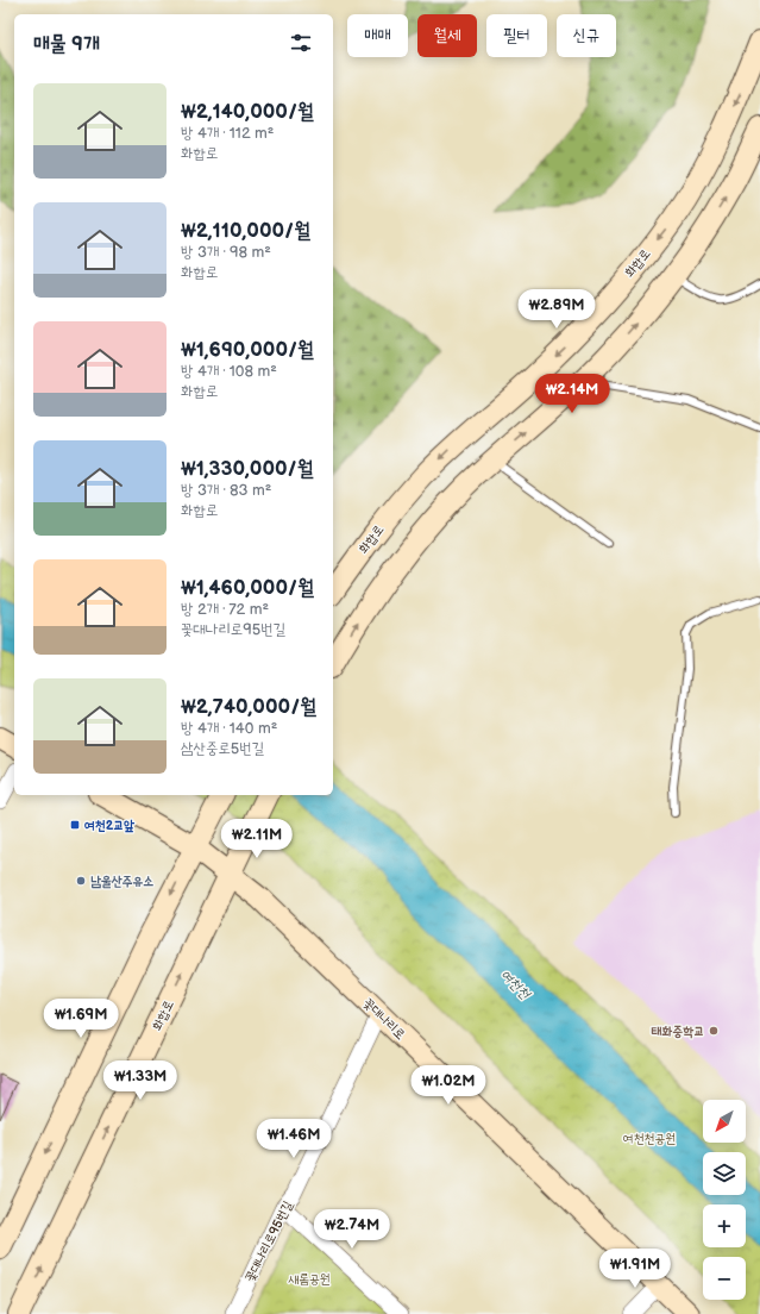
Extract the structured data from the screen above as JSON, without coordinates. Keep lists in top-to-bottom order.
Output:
{
  "streets": {
    "main road": ["화합로", "꽃대나리로"],
    "street": ["꽃대나리로95번길"]
  },
  "crossings": [
    ["화합로", "꽃대나리로"],
    ["꽃대나리로", "꽃대나리로95번길"]
  ],
  "water": ["여천천"],
  "parks": ["여천천공원", "새롬공원"],
  "places": {
    "transit": ["여천2교앞"],
    "other": ["남울산주유소", "태화중학교"]
  },
  "north": "bottom left",
  "page": {
    "chip": [
      "매매",
      "월세",
      "필터",
      "신규"
    ],
    "heading": "매물 9개",
    "list": [
      {
        "name": "₩2,140,000/월",
        "note": "방 4개 · 112 m² · 화합로"
      },
      {
        "name": "₩2,110,000/월",
        "note": "방 3개 · 98 m² · 화합로"
      },
      {
        "name": "₩1,690,000/월",
        "note": "방 4개 · 108 m² · 화합로"
      },
      {
        "name": "₩1,330,000/월",
        "note": "방 3개 · 83 m² · 화합로"
      },
      {
        "name": "₩1,460,000/월",
        "note": "방 2개 · 72 m² · 꽃대나리로95번길"
      },
      {
        "name": "₩2,740,000/월",
        "note": "방 4개 · 140 m² · 삼산중로5번길"
      }
    ],
    "price": [
      "₩2.89M",
      "₩2.14M",
      "₩2.11M",
      "₩1.69M",
      "₩1.33M",
      "₩1.02M",
      "₩1.46M",
      "₩2.74M",
      "₩1.91M"
    ],
    "map_buttons": ["+", "−"]
  }
}
